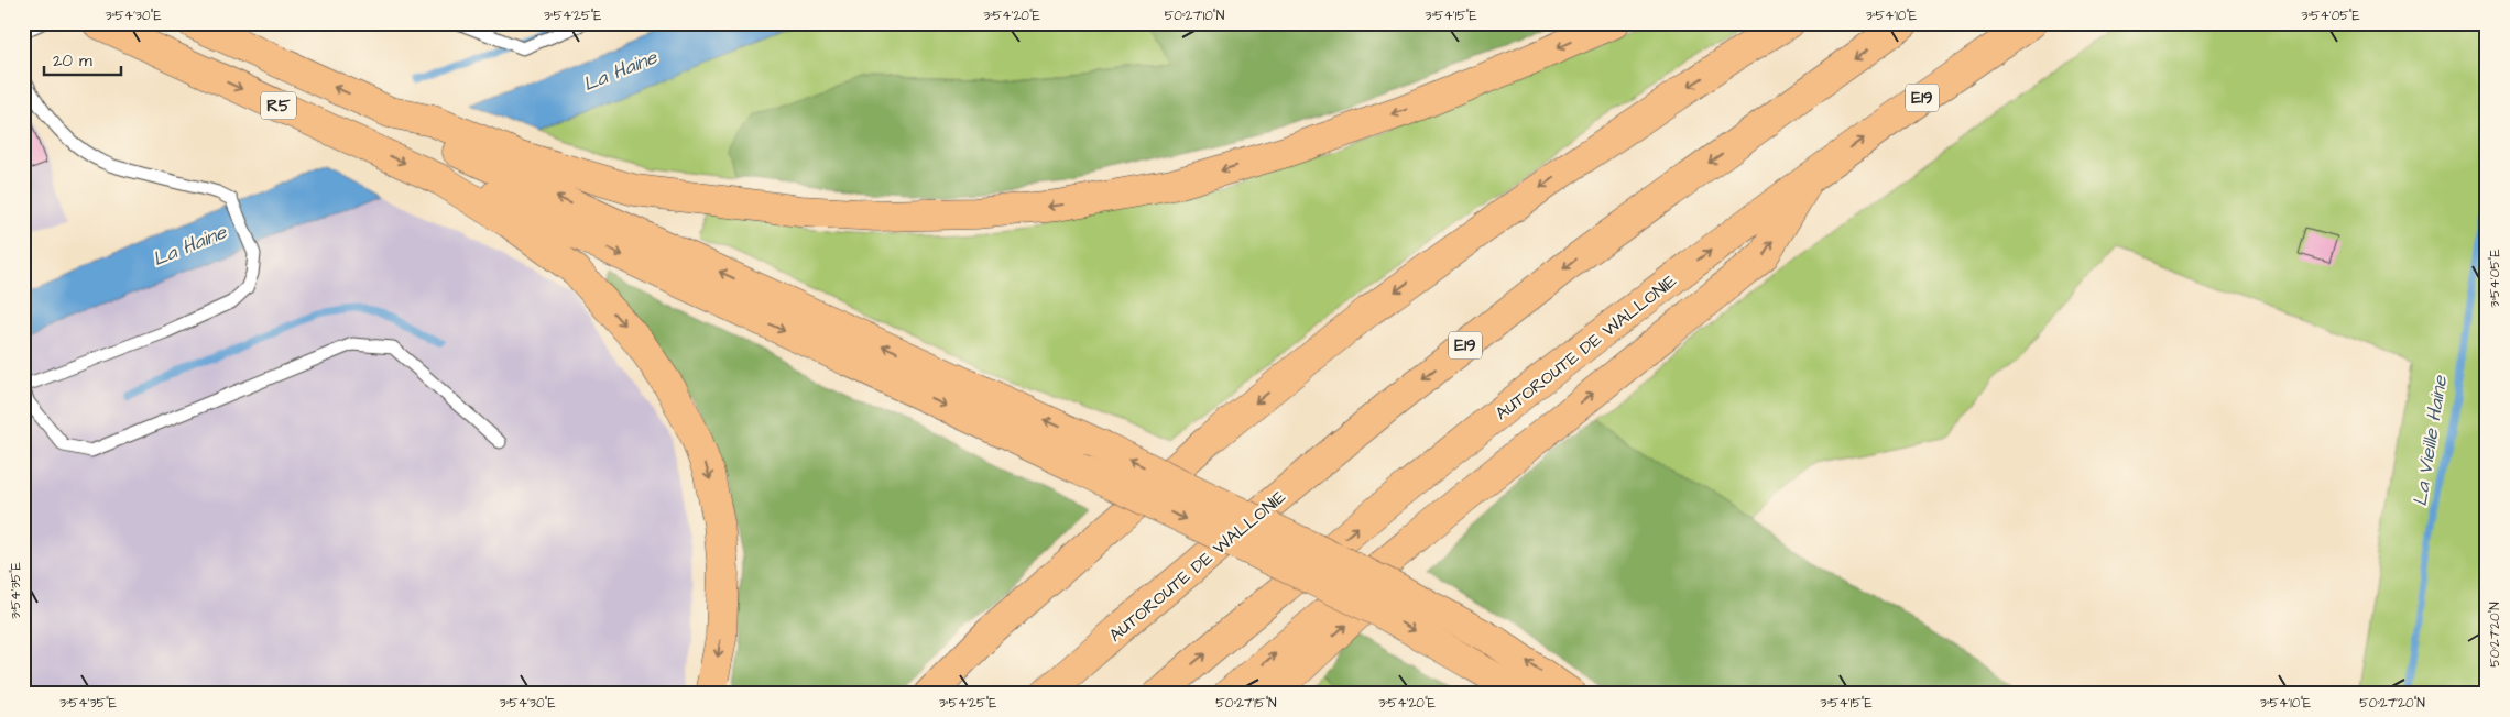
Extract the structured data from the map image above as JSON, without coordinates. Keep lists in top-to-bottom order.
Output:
{
  "streets": {
    "highway": ["E19", "R5", "AUTOROUTE DE WALLONIE"]
  },
  "water": ["La Haine", "La Vieille Haine"],
  "scale_bar": "20 m",
  "coordinates": [
    "3°54'30\"E",
    "3°54'25\"E",
    "3°54'20\"E",
    "50°27'10\"N",
    "3°54'15\"E",
    "3°54'10\"E",
    "3°54'05\"E",
    "3°54'35\"E",
    "50°27'20\"N",
    "50°27'15\"N"
  ]
}
